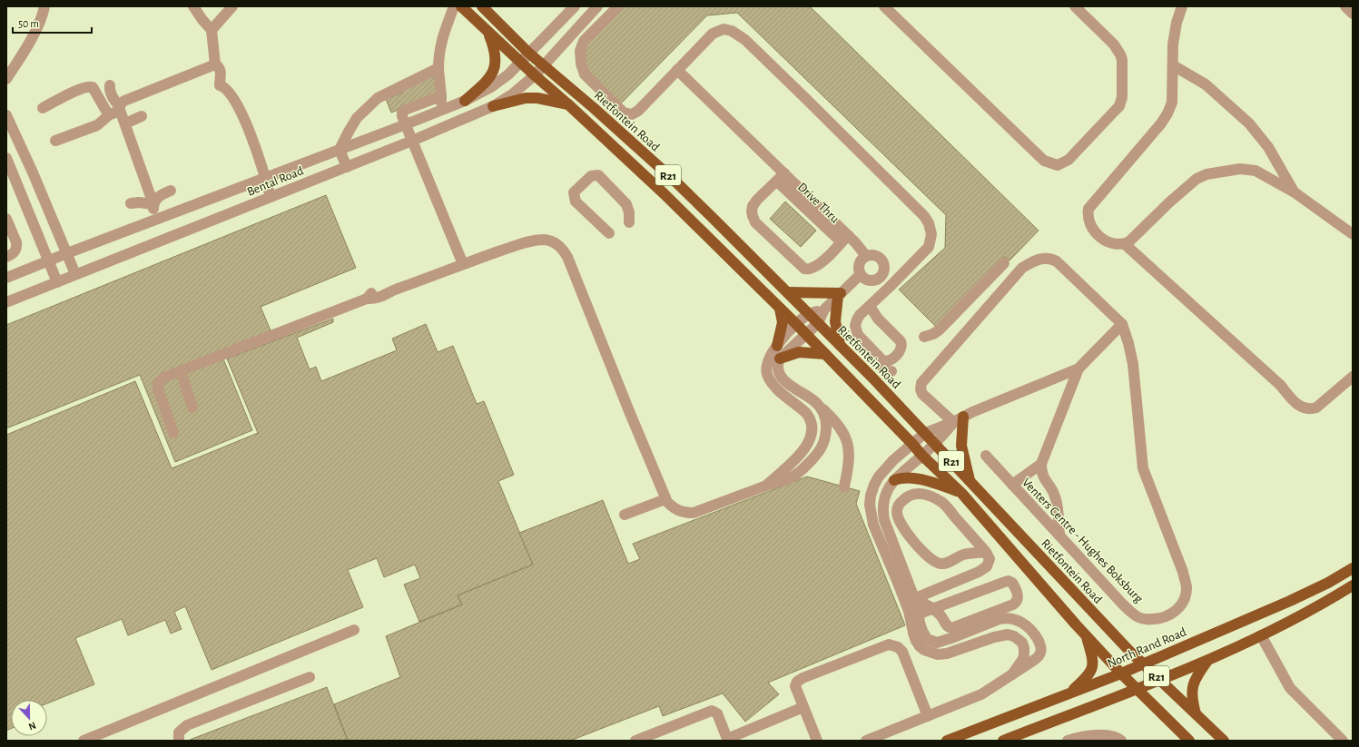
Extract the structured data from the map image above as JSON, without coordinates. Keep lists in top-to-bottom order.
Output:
{
  "streets": {
    "main road": ["Rietfontein Road", "R21", "North Rand Road"],
    "street": ["Bental Road", "Drive Thru", "Venters Centre - Hughes Boksburg"]
  },
  "crossings": [
    ["Rietfontein Road", "Bental Road"],
    ["Rietfontein Road", "North Rand Road"],
    ["R21", "Bental Road"],
    ["R21", "North Rand Road"]
  ],
  "scale_bar": "50 m",
  "north": "bottom"
}
